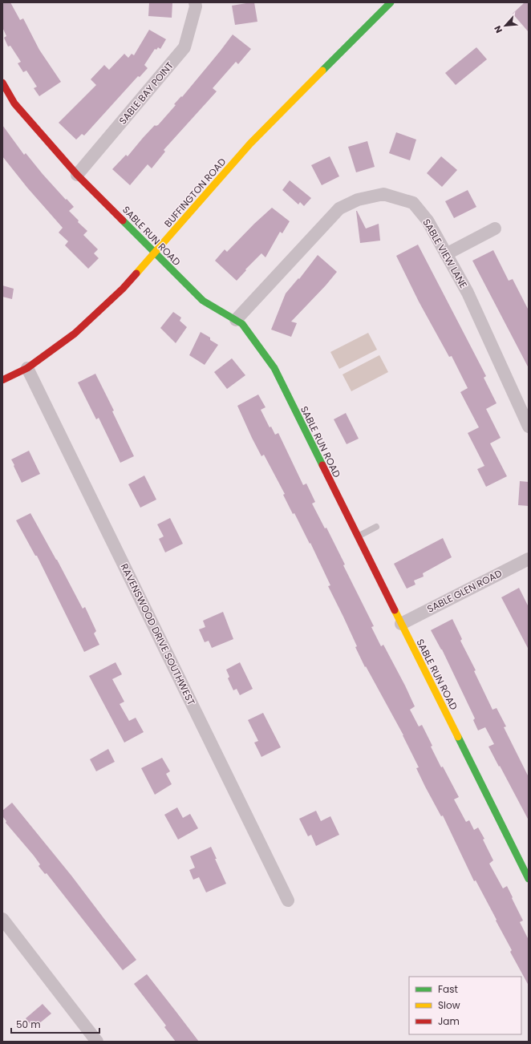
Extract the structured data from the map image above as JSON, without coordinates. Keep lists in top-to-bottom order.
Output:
{
  "streets": {
    "street": [
      "SABLE BAY POINT",
      "BUFFINGTON ROAD",
      "SABLE RUN ROAD",
      "SABLE VIEW LANE",
      "SABLE GLEN ROAD",
      "RAVENSWOOD DRIVE SOUTHWEST"
    ]
  },
  "crossings": [
    ["SABLE BAY POINT", "SABLE RUN ROAD"],
    ["BUFFINGTON ROAD", "SABLE RUN ROAD"],
    ["BUFFINGTON ROAD", "RAVENSWOOD DRIVE SOUTHWEST"],
    ["SABLE RUN ROAD", "SABLE VIEW LANE"],
    ["SABLE RUN ROAD", "SABLE GLEN ROAD"]
  ],
  "legend": ["Fast", "Slow", "Jam"],
  "scale_bar": "50 m",
  "north": "bottom left"
}
